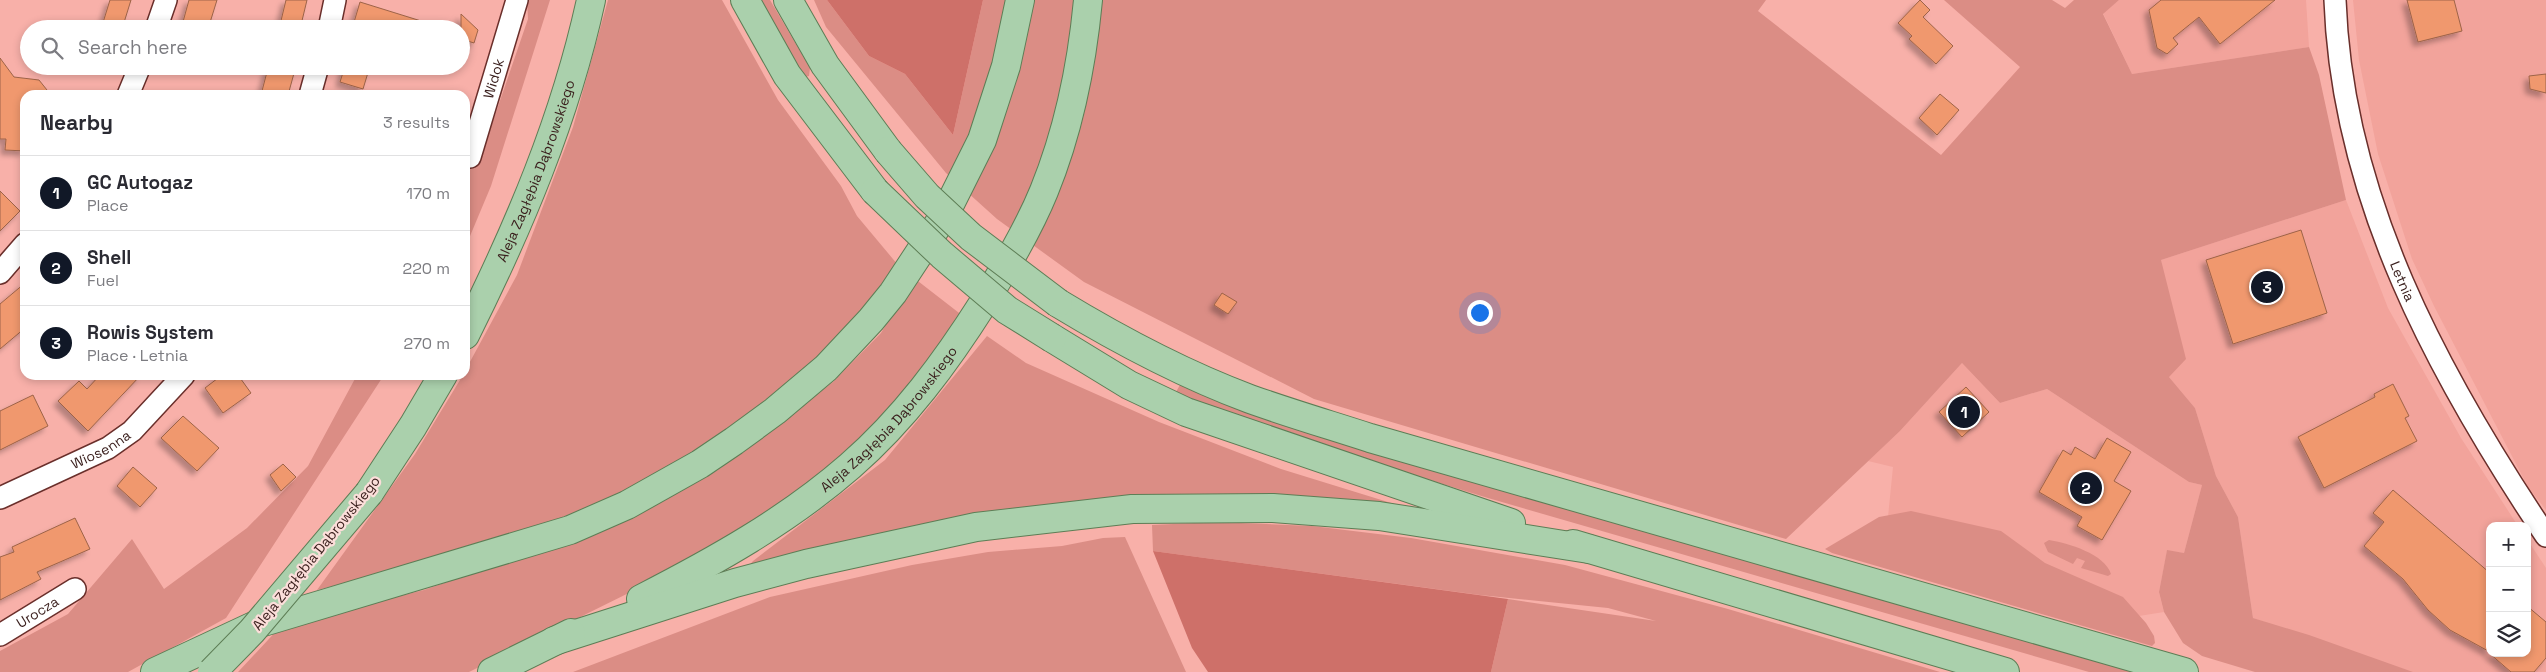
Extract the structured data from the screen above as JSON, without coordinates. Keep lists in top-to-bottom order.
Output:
{
  "streets": {
    "main road": ["Aleja Zagłębia Dąbrowskiego"],
    "street": [
      "Widok",
      "Letnia",
      "Wiosenna",
      "Urocza"
    ]
  },
  "page": {
    "search": "Search here",
    "heading": ["Nearby", "3 results"],
    "list": [
      {
        "mark": "1",
        "name": "GC Autogaz",
        "note": "Place",
        "value": "170 m"
      },
      {
        "mark": "2",
        "name": "Shell",
        "note": "Fuel",
        "value": "220 m"
      },
      {
        "mark": "3",
        "name": "Rowis System",
        "note": "Place · Letnia",
        "value": "270 m"
      }
    ],
    "pins": ["3", "1", "2"],
    "map_buttons": ["+", "−"]
  }
}
